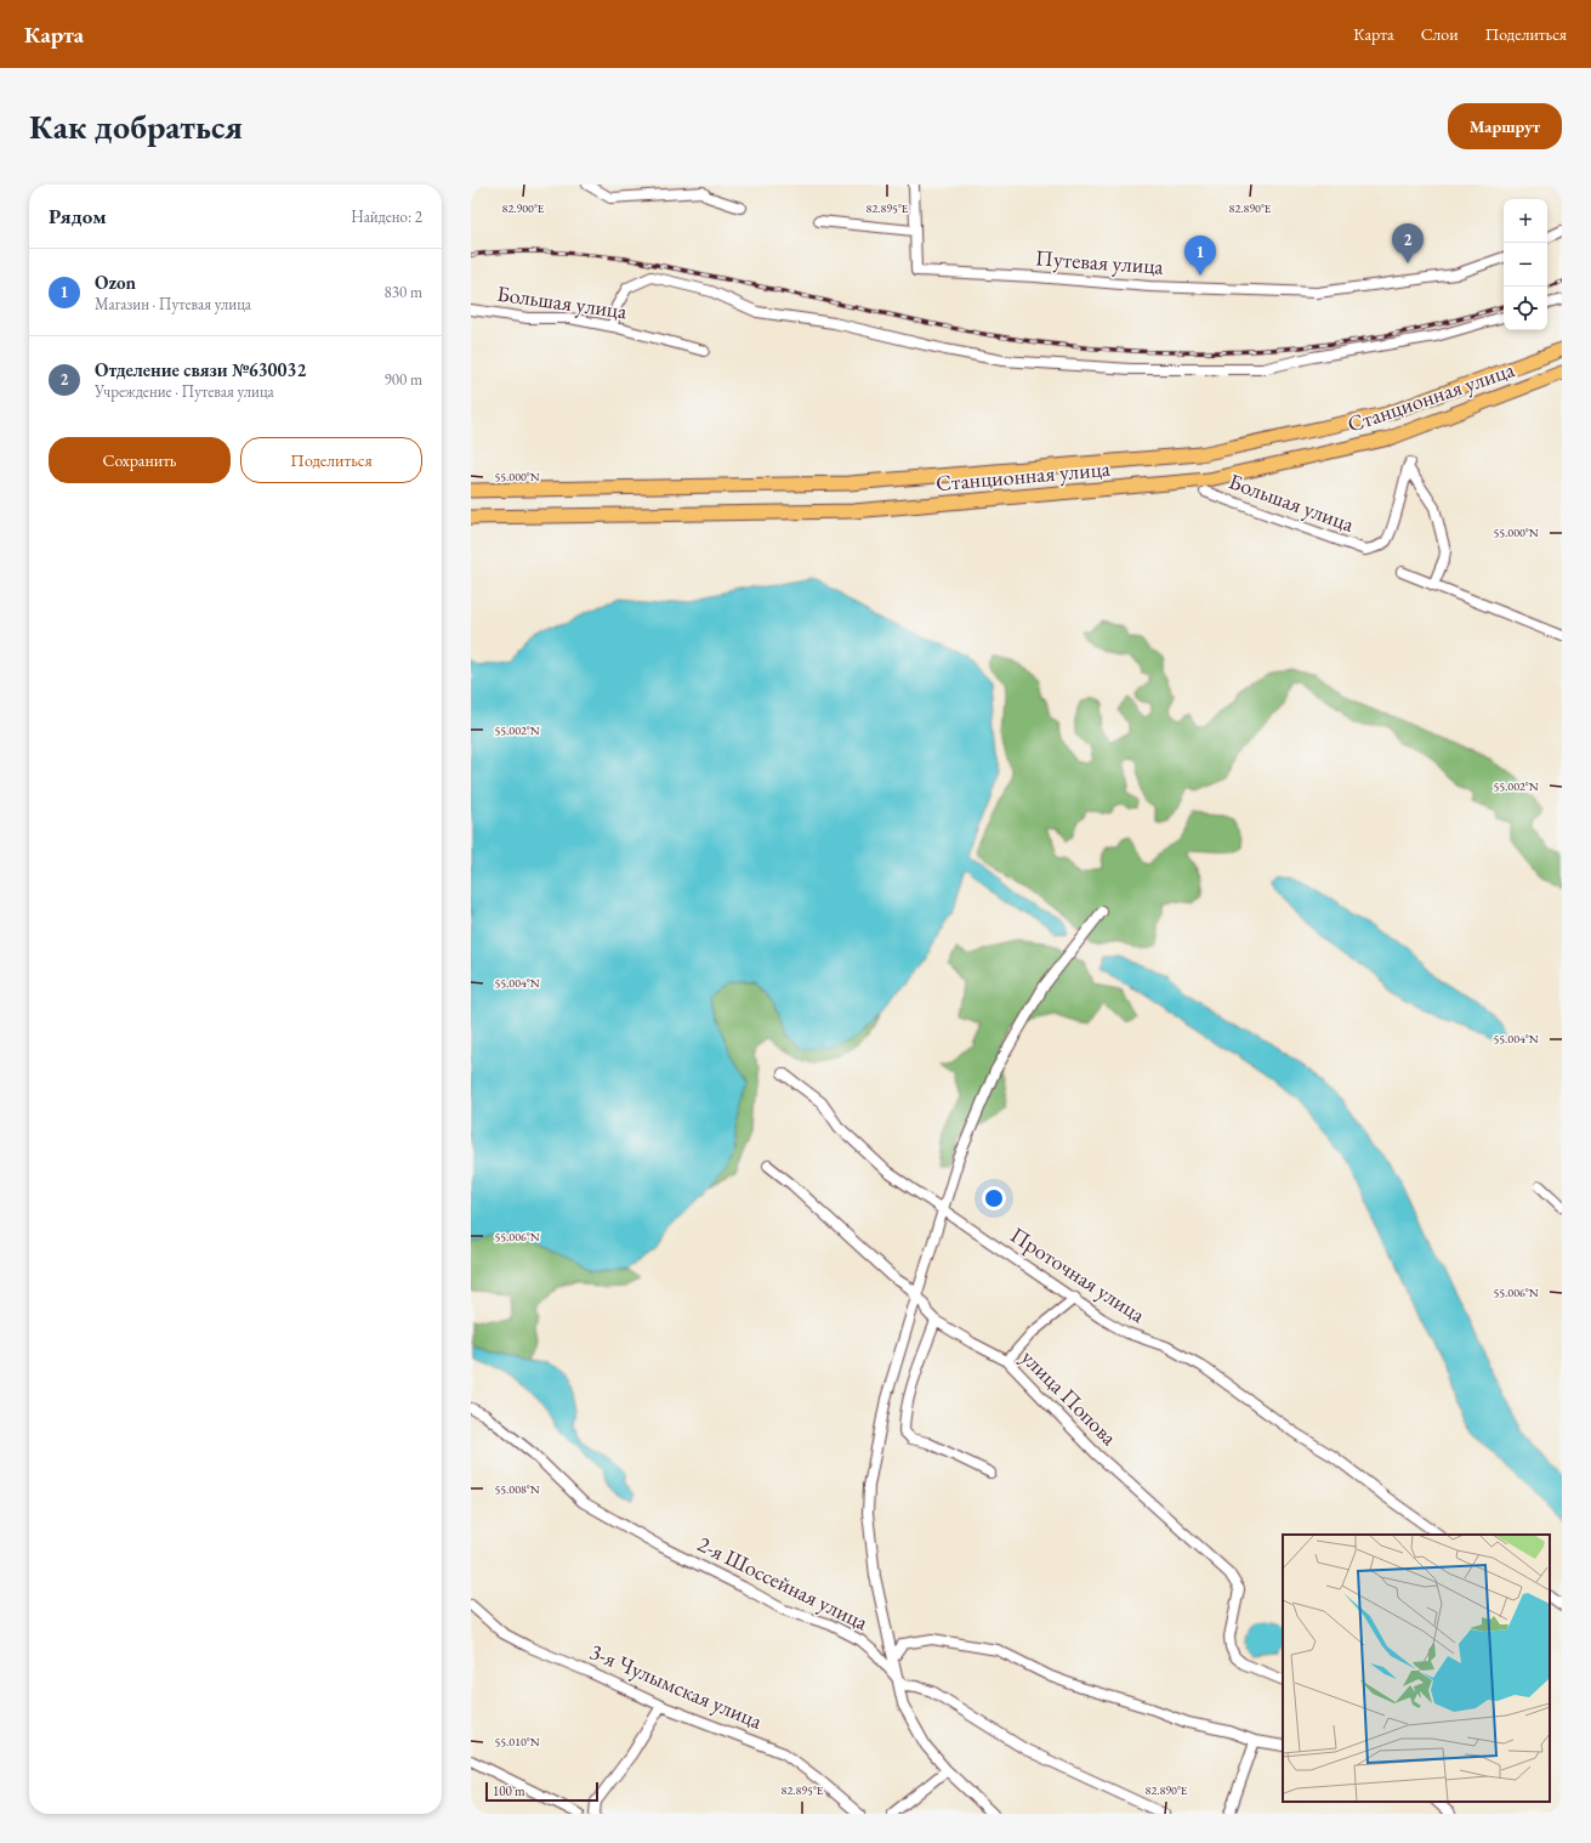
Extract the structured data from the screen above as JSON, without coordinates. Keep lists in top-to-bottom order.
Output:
{
  "streets": {
    "main road": ["Станционная улица"],
    "street": [
      "Путевая улица",
      "Большая улица",
      "Проточная улица",
      "улица Попова",
      "2-я Шоссейная улица",
      "3-я Чулымская улица"
    ]
  },
  "scale_bar": "100 m",
  "page": {
    "header": "Карта",
    "nav": ["Карта", "Слои", "Поделиться"],
    "buttons": [
      "Маршрут",
      ["Сохранить", "Поделиться"]
    ],
    "title": "Как добраться",
    "heading": ["Рядом", "Найдено: 2"],
    "map_buttons": ["+", "−"],
    "pins": ["2", "1"],
    "list": [
      {
        "mark": "1",
        "name": "Ozon",
        "note": "Магазин · Путевая улица",
        "value": "830 m"
      },
      {
        "mark": "2",
        "name": "Отделение связи №630032",
        "note": "Учреждение · Путевая улица",
        "value": "900 m"
      }
    ],
    "scale": "100 m"
  },
  "coordinates": [
    "82.900°E",
    "82.895°E",
    "82.890°E",
    "55.000°N",
    "55.002°N",
    "55.004°N",
    "55.006°N",
    "55.008°N",
    "55.010°N"
  ]
}
